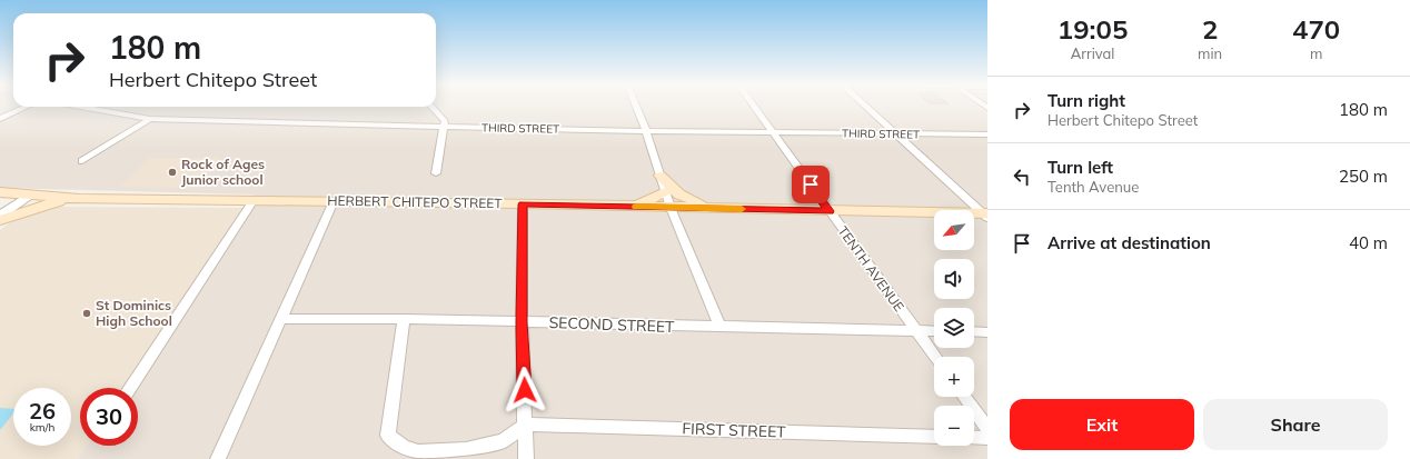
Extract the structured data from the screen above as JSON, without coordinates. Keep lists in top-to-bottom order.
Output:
{
  "streets": {
    "main road": ["HERBERT CHITEPO STREET"],
    "street": [
      "THIRD STREET",
      "TENTH AVENUE",
      "SECOND STREET",
      "FIRST STREET"
    ]
  },
  "crossings": [
    ["THIRD STREET", "TENTH AVENUE"],
    ["HERBERT CHITEPO STREET", "TENTH AVENUE"],
    ["TENTH AVENUE", "SECOND STREET"]
  ],
  "places": ["Rock of Ages Junior school", "St Dominics High School"],
  "north": "bottom left",
  "page": {
    "eta": [
      "19:05",
      "Arrival",
      "2",
      "min",
      "470",
      "m"
    ],
    "turn": ["180 m", "Herbert Chitepo Street"],
    "list": [
      {
        "name": "Turn right",
        "note": "Herbert Chitepo Street",
        "value": "180 m"
      },
      {
        "name": "Turn left",
        "note": "Tenth Avenue",
        "value": "250 m"
      },
      {
        "name": "Arrive at destination",
        "value": "40 m"
      }
    ],
    "map_buttons": ["+", "−"],
    "speed": "26 km/h",
    "limit": "30",
    "buttons": ["Exit", "Share"]
  }
}
